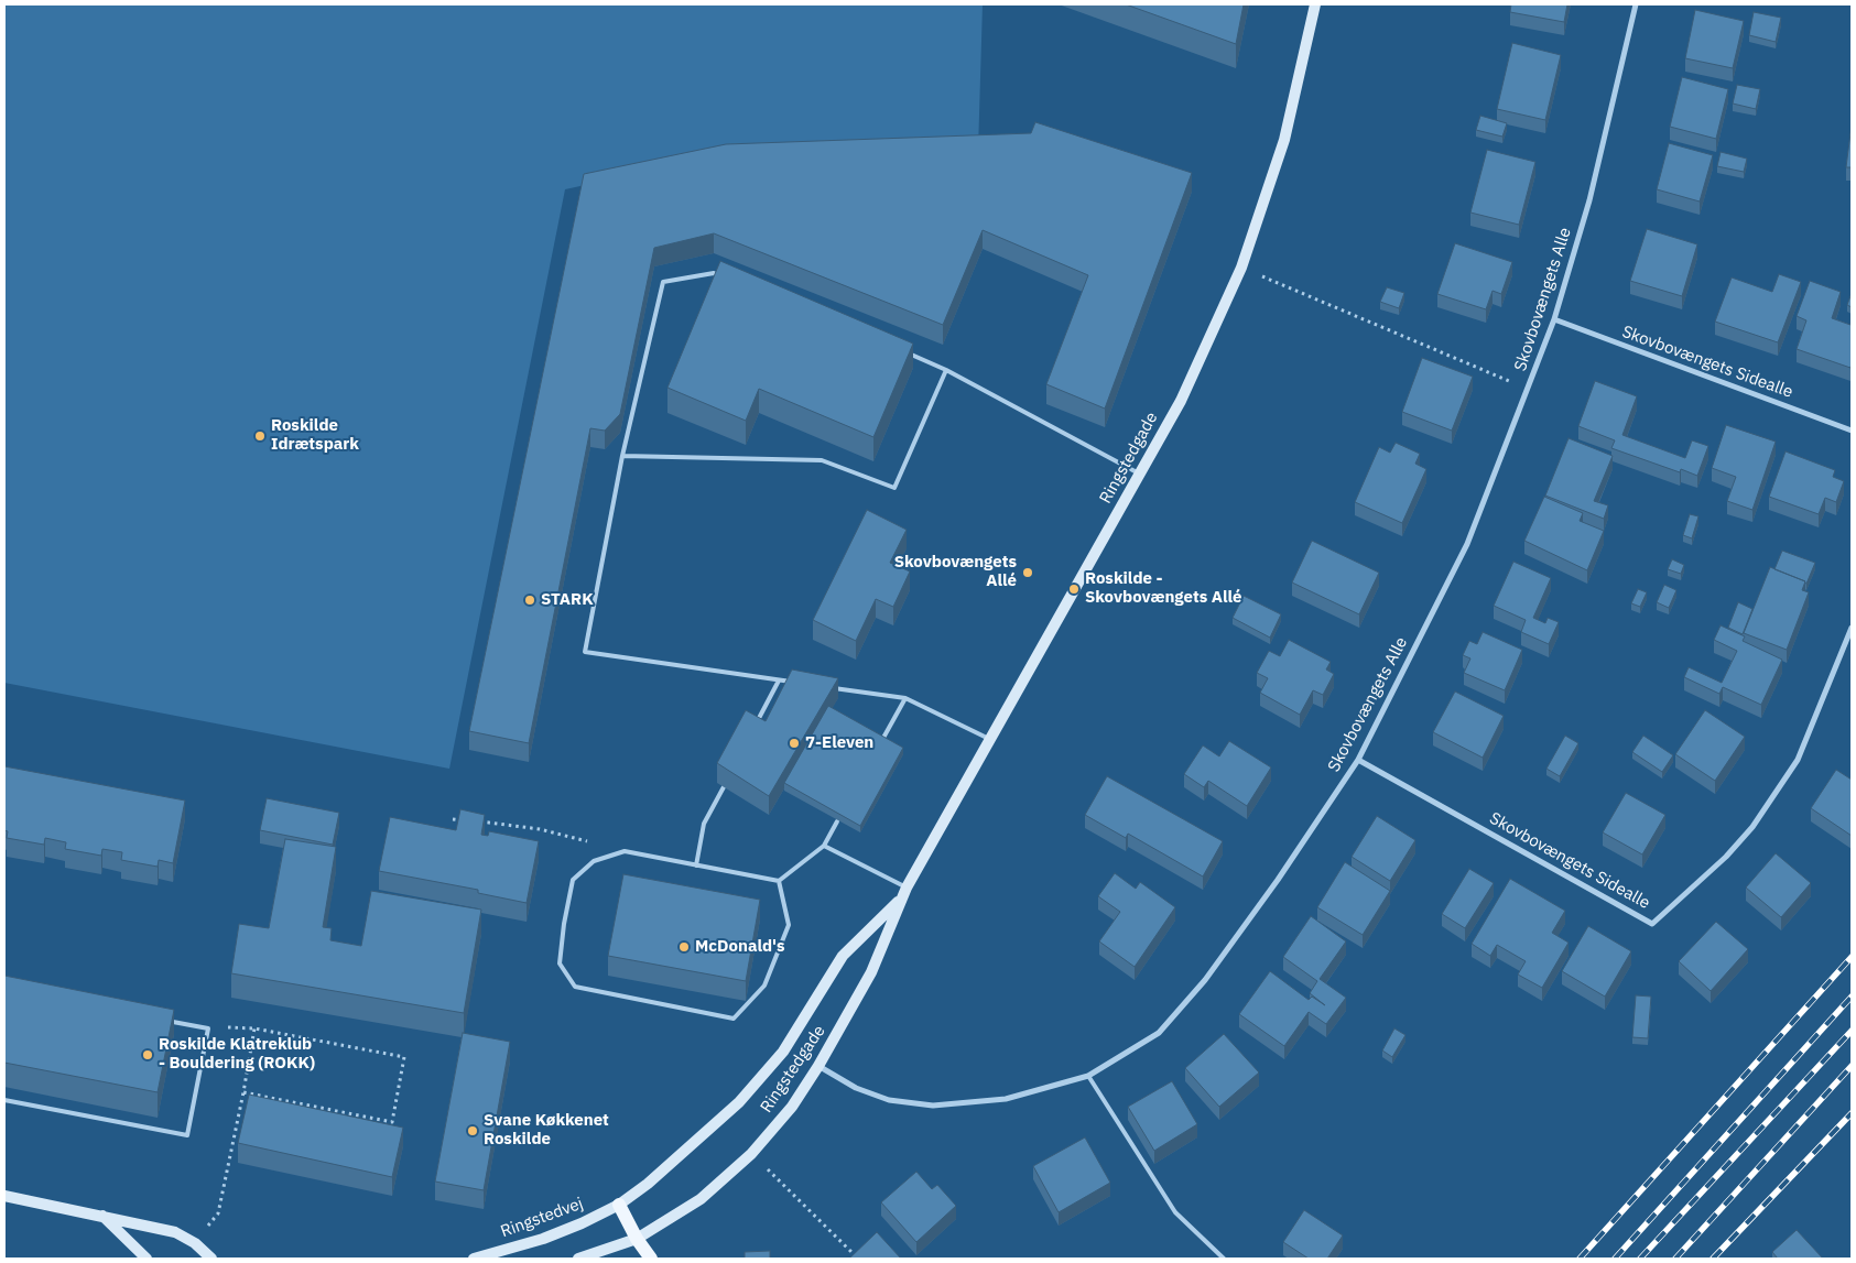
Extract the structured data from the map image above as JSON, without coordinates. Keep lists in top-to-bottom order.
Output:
{
  "streets": {
    "street": [
      "Skovbovængets Alle",
      "Skovbovængets Sidealle",
      "Ringstedgade",
      "Ringstedvej"
    ]
  },
  "crossings": [
    ["Skovbovængets Alle", "Skovbovængets Sidealle"],
    ["Skovbovængets Alle", "Ringstedgade"],
    ["Ringstedgade", "Ringstedvej"]
  ],
  "places": [
    "Roskilde Idrætspark",
    "Skovbovængets Allé",
    "Roskilde - Skovbovængets Allé",
    "STARK",
    "7-Eleven",
    "McDonald's",
    "Roskilde Klatreklub - Bouldering (ROKK)",
    "Svane Køkkenet Roskilde"
  ]
}
